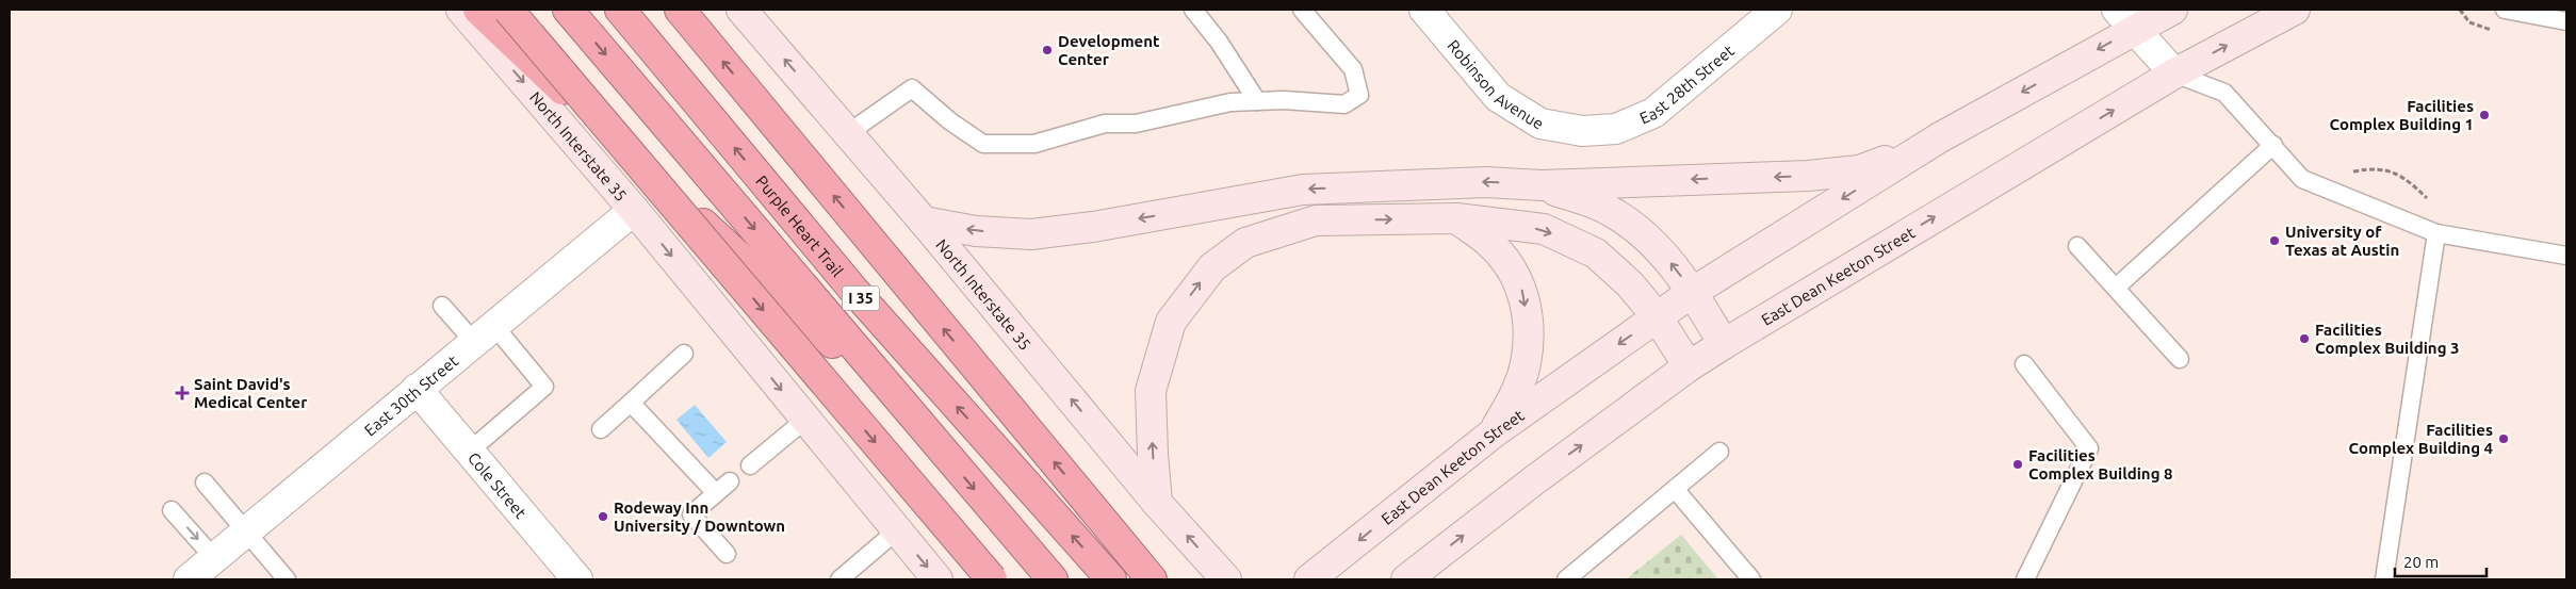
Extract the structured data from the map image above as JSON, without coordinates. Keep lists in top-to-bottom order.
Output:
{
  "streets": {
    "highway": ["Purple Heart Trail", "I 35"],
    "main road": ["North Interstate 35", "East Dean Keeton Street"],
    "street": [
      "Robinson Avenue",
      "East 28th Street",
      "East 30th Street",
      "Cole Street"
    ]
  },
  "crossings": [
    ["Robinson Avenue", "East 28th Street"],
    ["North Interstate 35", "East 30th Street"],
    ["East 30th Street", "Cole Street"]
  ],
  "places": {
    "other": [
      "Development Center",
      "Facilities Complex Building 1",
      "University of Texas at Austin",
      "Facilities Complex Building 3",
      "Facilities Complex Building 4",
      "Facilities Complex Building 8",
      "Rodeway Inn University / Downtown"
    ],
    "health": ["Saint David's Medical Center"]
  },
  "scale_bar": "20 m"
}
